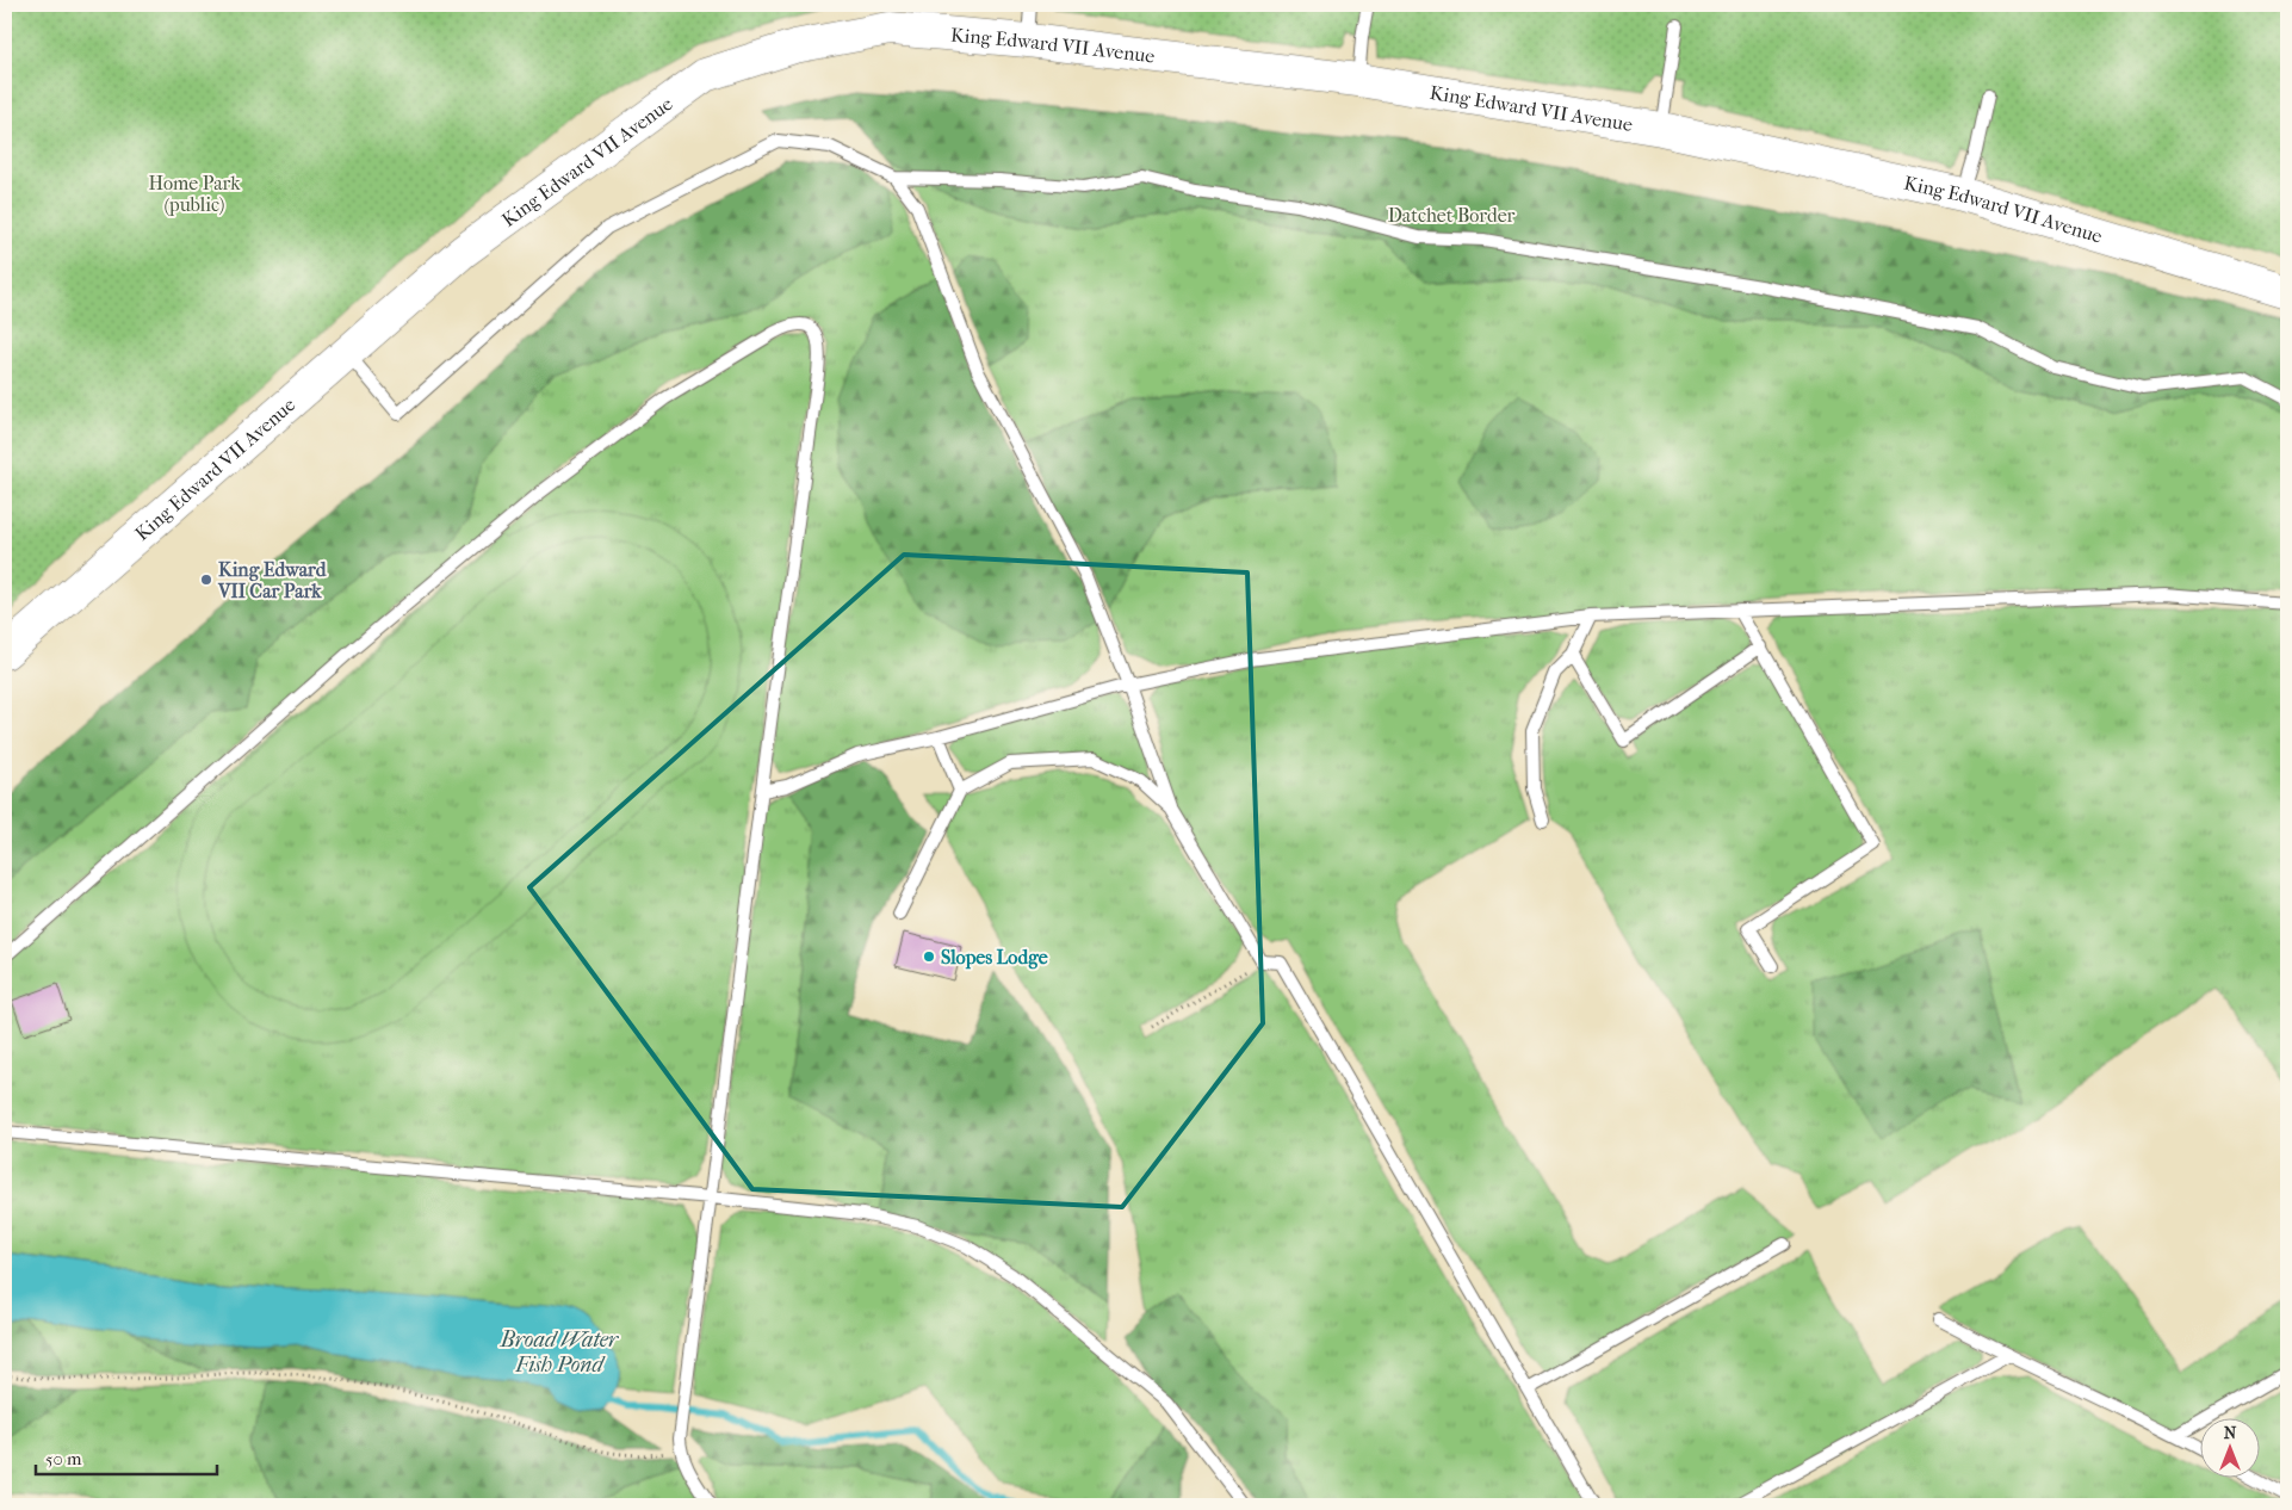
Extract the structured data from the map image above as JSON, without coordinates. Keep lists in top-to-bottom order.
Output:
{
  "streets": {
    "main road": ["King Edward VII Avenue"]
  },
  "water": ["Broad Water Fish Pond"],
  "parks": ["Home Park (public)", "Datchet Border"],
  "places": ["King Edward VII Car Park", "Slopes Lodge"],
  "scale_bar": "50 m",
  "north": "top"
}
